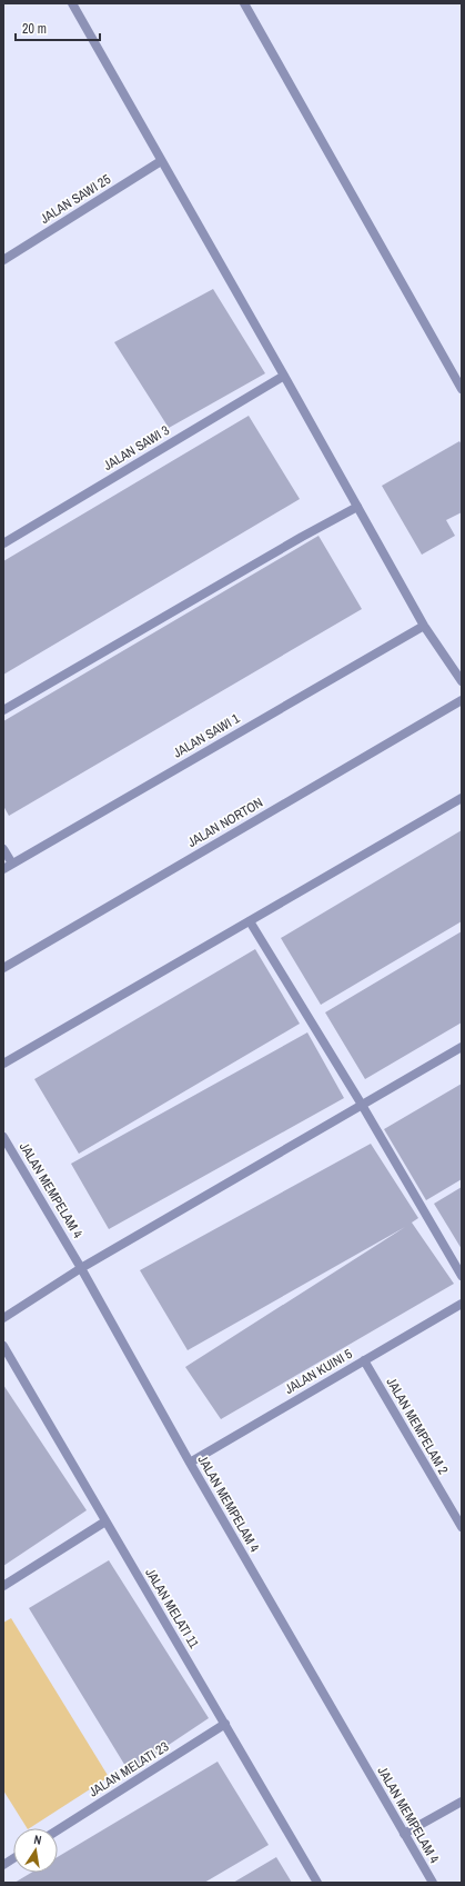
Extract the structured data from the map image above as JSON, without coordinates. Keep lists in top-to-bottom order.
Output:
{
  "streets": {
    "street": [
      "JALAN SAWI 25",
      "JALAN SAWI 3",
      "JALAN SAWI 1",
      "JALAN NORTON",
      "JALAN MEMPELAM 4",
      "JALAN KUINI 5",
      "JALAN MEMPELAM 2",
      "JALAN MELATI 11",
      "JALAN MELATI 23"
    ]
  },
  "crossings": [
    ["JALAN MEMPELAM 4", "JALAN KUINI 5"],
    ["JALAN KUINI 5", "JALAN MEMPELAM 2"],
    ["JALAN MELATI 11", "JALAN MELATI 23"]
  ],
  "scale_bar": "20 m",
  "north": "top"
}
